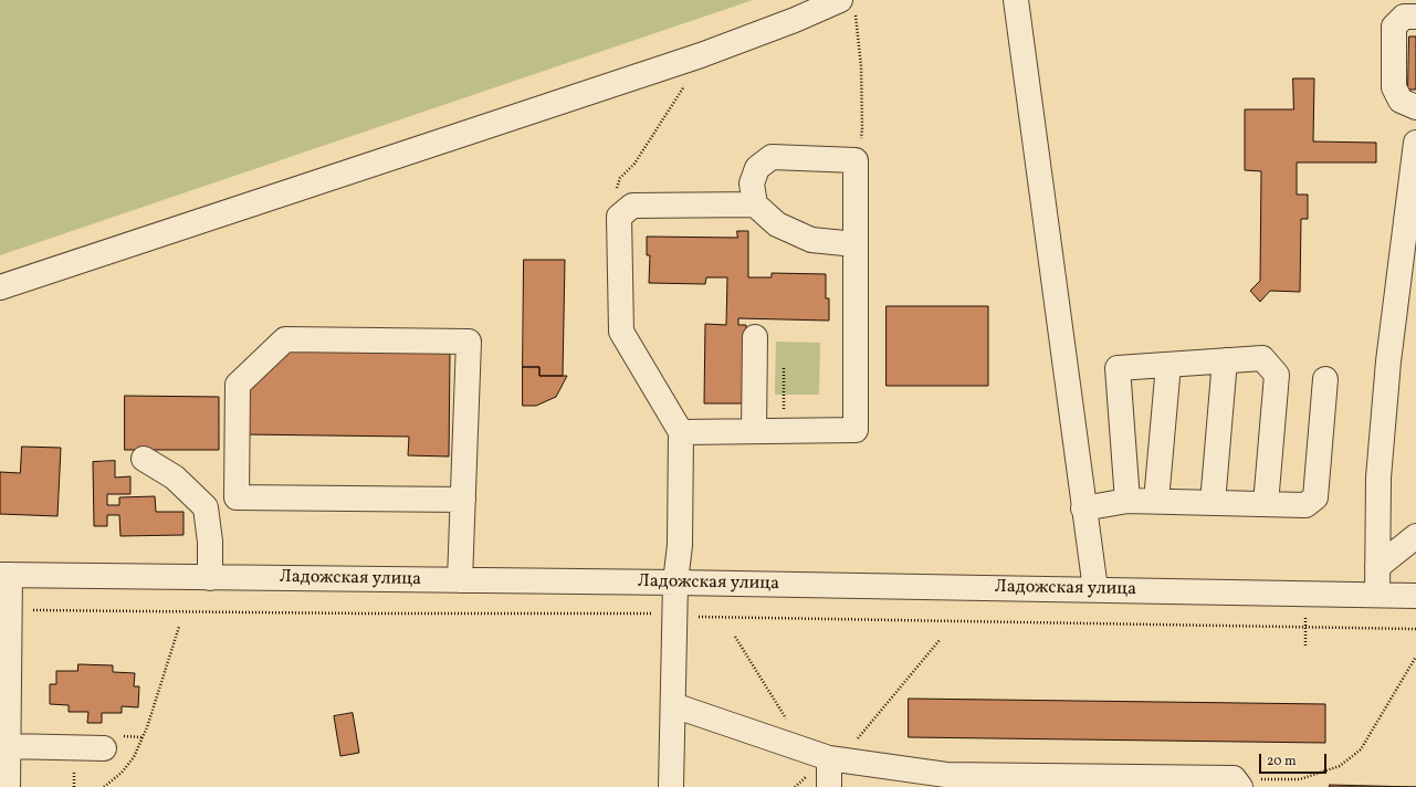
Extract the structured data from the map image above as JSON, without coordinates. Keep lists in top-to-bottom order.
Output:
{
  "streets": {
    "street": ["Ладожская улица"]
  },
  "scale_bar": "20 m"
}
